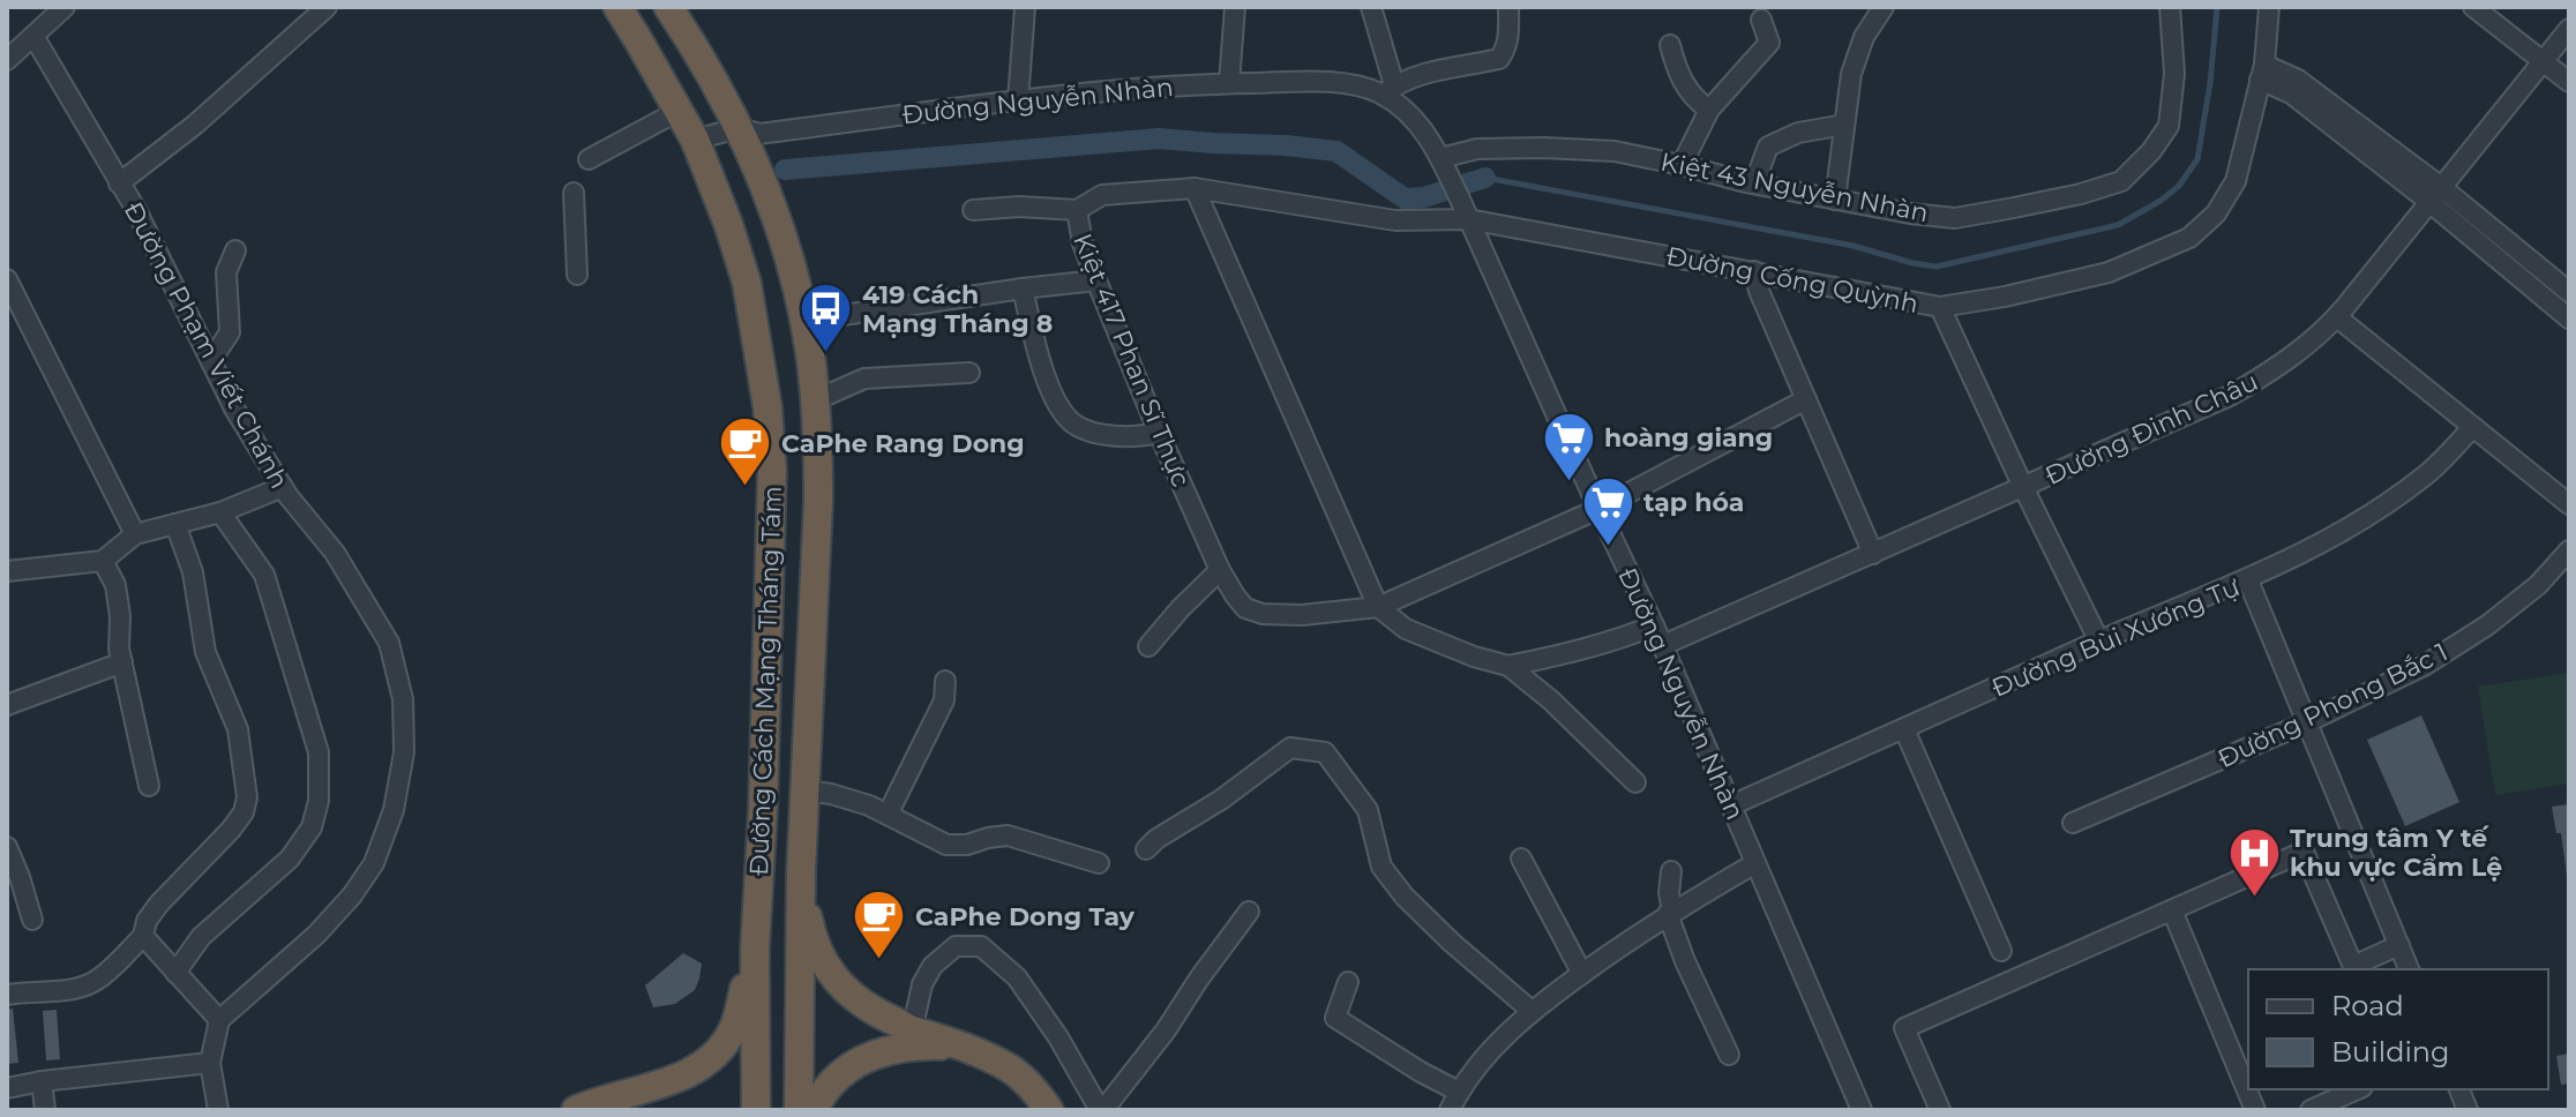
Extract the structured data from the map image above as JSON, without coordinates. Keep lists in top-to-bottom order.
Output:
{
  "streets": {
    "highway": ["Đường Cách Mạng Tháng Tám"],
    "street": [
      "Đường Nguyễn Nhàn",
      "Kiệt 43 Nguyễn Nhàn",
      "Đường Cống Quỳnh",
      "Đường Phạm Viết Chánh",
      "Kiệt 417 Phan Sĩ Thực",
      "Đường Đinh Châu",
      "Đường Bùi Xương Tự",
      "Đường Phong Bắc 1"
    ]
  },
  "crossings": [
    ["Đường Nguyễn Nhàn", "Kiệt 43 Nguyễn Nhàn"],
    ["Đường Nguyễn Nhàn", "Đường Cống Quỳnh"],
    ["Đường Nguyễn Nhàn", "Kiệt 417 Phan Sĩ Thực"],
    ["Đường Nguyễn Nhàn", "Đường Đinh Châu"],
    ["Đường Nguyễn Nhàn", "Đường Bùi Xương Tự"],
    ["Đường Nguyễn Nhàn", "Đường Cách Mạng Tháng Tám"],
    ["Đường Cống Quỳnh", "Kiệt 417 Phan Sĩ Thực"]
  ],
  "places": {
    "bus stop": ["419 Cách Mạng Tháng 8"],
    "supermarket": ["hoàng giang", "tạp hóa"],
    "cafe": ["CaPhe Rang Dong", "CaPhe Dong Tay"],
    "hospital": ["Trung tâm Y tế khu vực Cẩm Lệ"]
  },
  "legend": ["Road", "Building"]
}
